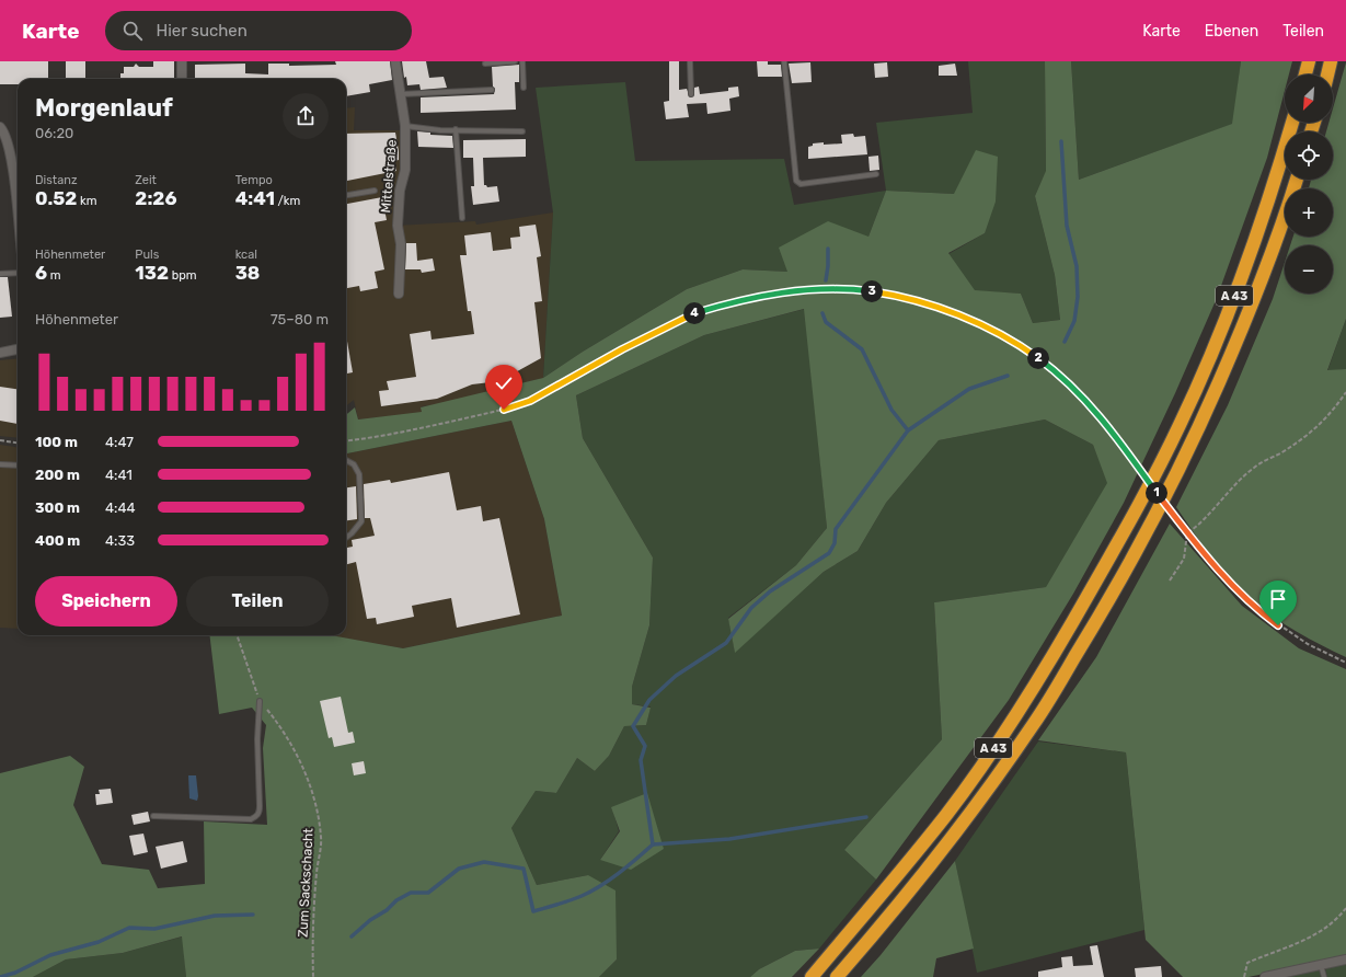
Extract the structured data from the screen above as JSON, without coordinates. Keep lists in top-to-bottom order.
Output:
{
  "streets": {
    "highway": ["A 43"],
    "street": ["Mittelstraße"],
    "path": ["Zum Sackschacht"]
  },
  "north": "bottom left",
  "page": {
    "header": "Karte",
    "search": "Hier suchen",
    "nav": ["Karte", "Ebenen", "Teilen"],
    "map_buttons": ["+", "−"],
    "heading": ["Morgenlauf", "06:20"],
    "stats": [
      ["Distanz", "0.52 km"],
      ["Zeit", "2:26"],
      ["Tempo", "4:41 /km"],
      ["Höhenmeter", "6 m"],
      ["Puls", "132 bpm"],
      ["kcal", "38"]
    ],
    "pins": [
      "3",
      "4",
      "2",
      "1"
    ],
    "chart": ["Höhenmeter", "75–80 m"],
    "list": [
      {
        "name": "100 m",
        "note": "4:47"
      },
      {
        "name": "200 m",
        "note": "4:41"
      },
      {
        "name": "300 m",
        "note": "4:44"
      },
      {
        "name": "400 m",
        "note": "4:33"
      }
    ],
    "buttons": ["Speichern", "Teilen"]
  }
}
